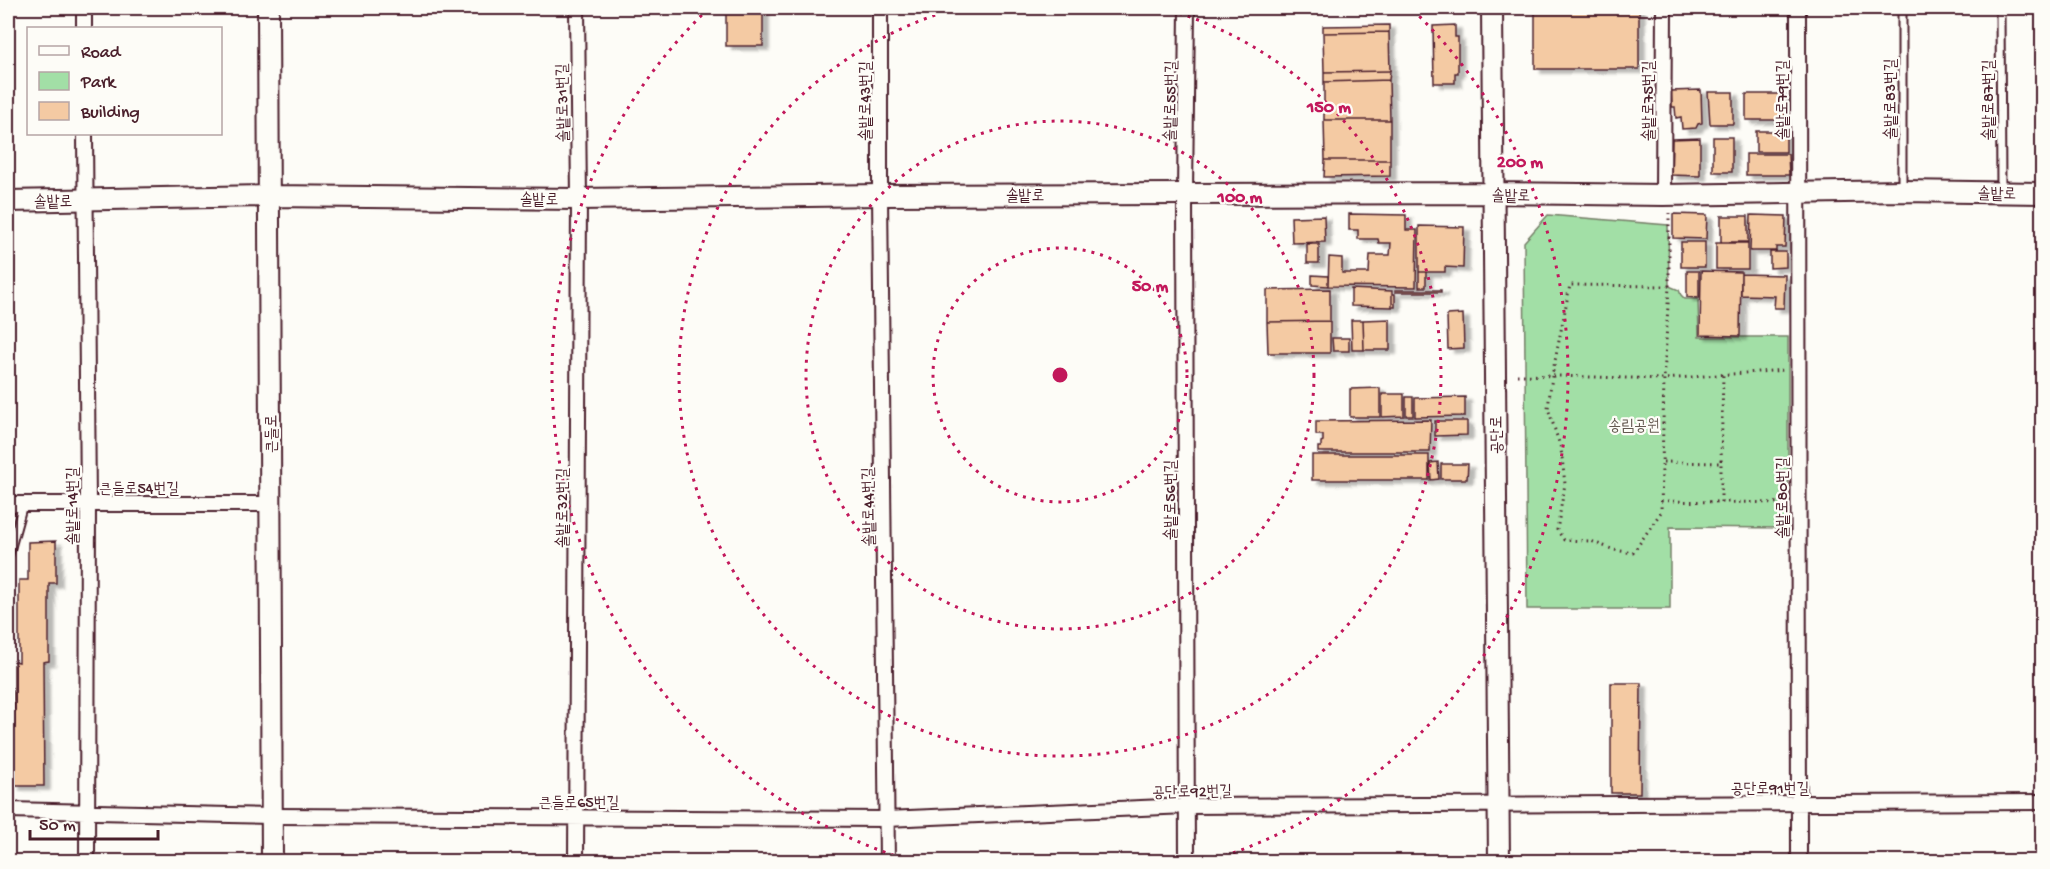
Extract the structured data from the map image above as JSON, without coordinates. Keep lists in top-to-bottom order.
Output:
{
  "streets": {
    "street": [
      "솔밭로79번길",
      "솔밭로43번길",
      "솔밭로55번길",
      "솔밭로75번길",
      "솔밭로31번길",
      "솔밭로",
      "큰들로",
      "공단로",
      "큰들로54번길",
      "솔밭로80번길",
      "솔밭로56번길",
      "솔밭로14번길",
      "솔밭로44번길",
      "솔밭로32번길",
      "공단로91번길",
      "공단로92번길",
      "큰들로65번길"
    ],
    "lane": ["솔밭로83번길", "솔밭로87번길"]
  },
  "crossings": [
    ["솔밭로83번길", "솔밭로"],
    ["솔밭로79번길", "솔밭로"],
    ["솔밭로79번길", "솔밭로80번길"],
    ["솔밭로87번길", "솔밭로"],
    ["솔밭로43번길", "솔밭로"],
    ["솔밭로43번길", "솔밭로44번길"],
    ["솔밭로55번길", "솔밭로"],
    ["솔밭로55번길", "솔밭로56번길"],
    ["솔밭로75번길", "솔밭로"],
    ["솔밭로31번길", "솔밭로"],
    ["솔밭로31번길", "솔밭로32번길"],
    ["솔밭로", "큰들로"],
    ["솔밭로", "공단로"],
    ["솔밭로", "솔밭로80번길"],
    ["솔밭로", "솔밭로56번길"],
    ["솔밭로", "솔밭로14번길"],
    ["솔밭로", "솔밭로44번길"],
    ["솔밭로", "솔밭로32번길"],
    ["큰들로", "큰들로54번길"],
    ["큰들로", "큰들로65번길"],
    ["공단로", "공단로91번길"],
    ["공단로", "공단로92번길"],
    ["큰들로54번길", "솔밭로14번길"],
    ["솔밭로80번길", "공단로91번길"],
    ["솔밭로56번길", "공단로92번길"],
    ["솔밭로14번길", "큰들로65번길"],
    ["솔밭로44번길", "공단로92번길"],
    ["솔밭로44번길", "큰들로65번길"],
    ["솔밭로32번길", "큰들로65번길"],
    ["공단로91번길", "공단로92번길"],
    ["공단로92번길", "큰들로65번길"]
  ],
  "parks": ["송림공원"],
  "legend": ["Road", "Park", "Building"],
  "scale_bar": "50 m",
  "rings": [
    "150 m",
    "200 m",
    "100 m",
    "50 m"
  ]
}
